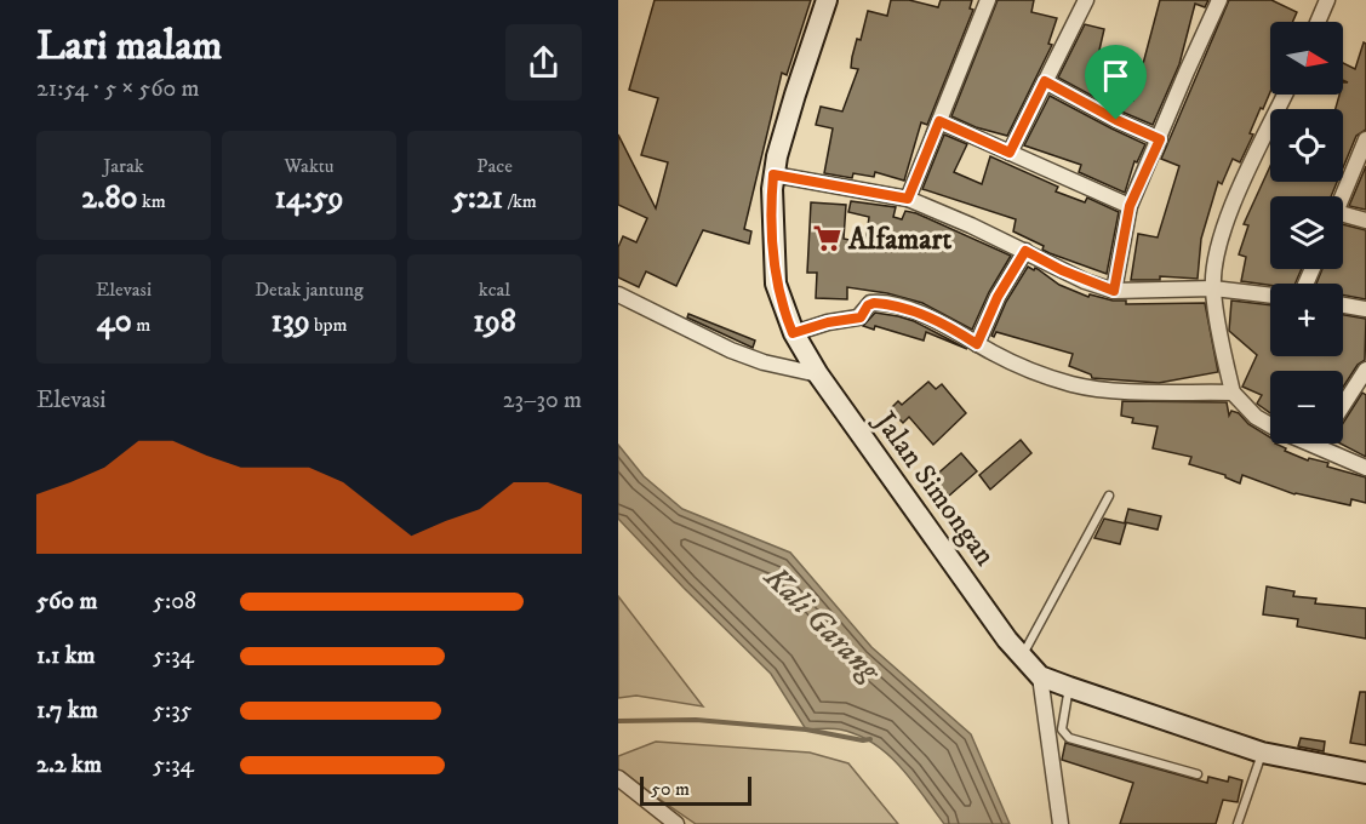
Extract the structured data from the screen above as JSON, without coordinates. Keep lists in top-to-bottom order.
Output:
{
  "streets": {
    "main road": ["Jalan Simongan"]
  },
  "water": ["Kali Garang"],
  "places": {
    "supermarket": ["Alfamart"]
  },
  "scale_bar": "50 m",
  "north": "right",
  "page": {
    "heading": ["Lari malam", "21:54 · 5 × 560 m"],
    "map_buttons": ["+", "−"],
    "stats": [
      ["Jarak", "2.80 km"],
      ["Waktu", "14:59"],
      ["Pace", "5:21 /km"],
      ["Elevasi", "40 m"],
      ["Detak jantung", "139 bpm"],
      ["kcal", "198"]
    ],
    "chart": ["Elevasi", "23–30 m"],
    "list": [
      {
        "name": "560 m",
        "note": "5:08"
      },
      {
        "name": "1.1 km",
        "note": "5:34"
      },
      {
        "name": "1.7 km",
        "note": "5:35"
      },
      {
        "name": "2.2 km",
        "note": "5:34"
      }
    ],
    "scale": "50 m"
  }
}
